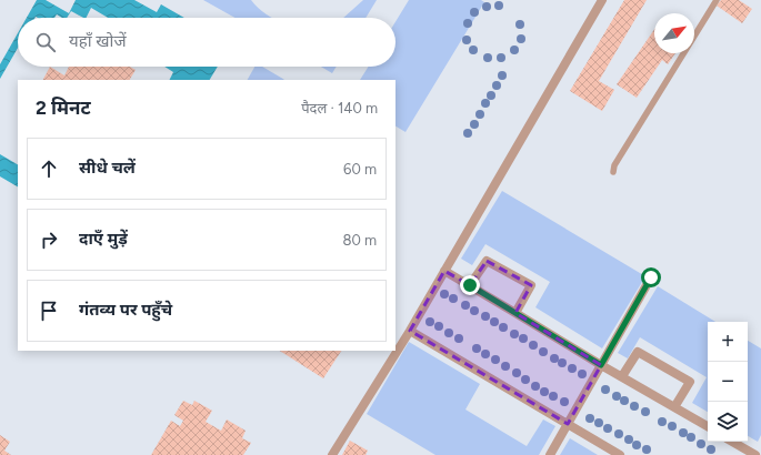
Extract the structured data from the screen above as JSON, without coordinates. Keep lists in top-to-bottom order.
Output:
{
  "north": "top right",
  "page": {
    "search": "यहाँ खोजें",
    "heading": ["2 मिनट", "पैदल · 140 m"],
    "list": [
      ["सीधे चलें", "60 m"],
      ["दाएँ मुड़ें", "80 m"],
      "गंतव्य पर पहुँचे"
    ],
    "map_buttons": ["+", "−"]
  }
}
